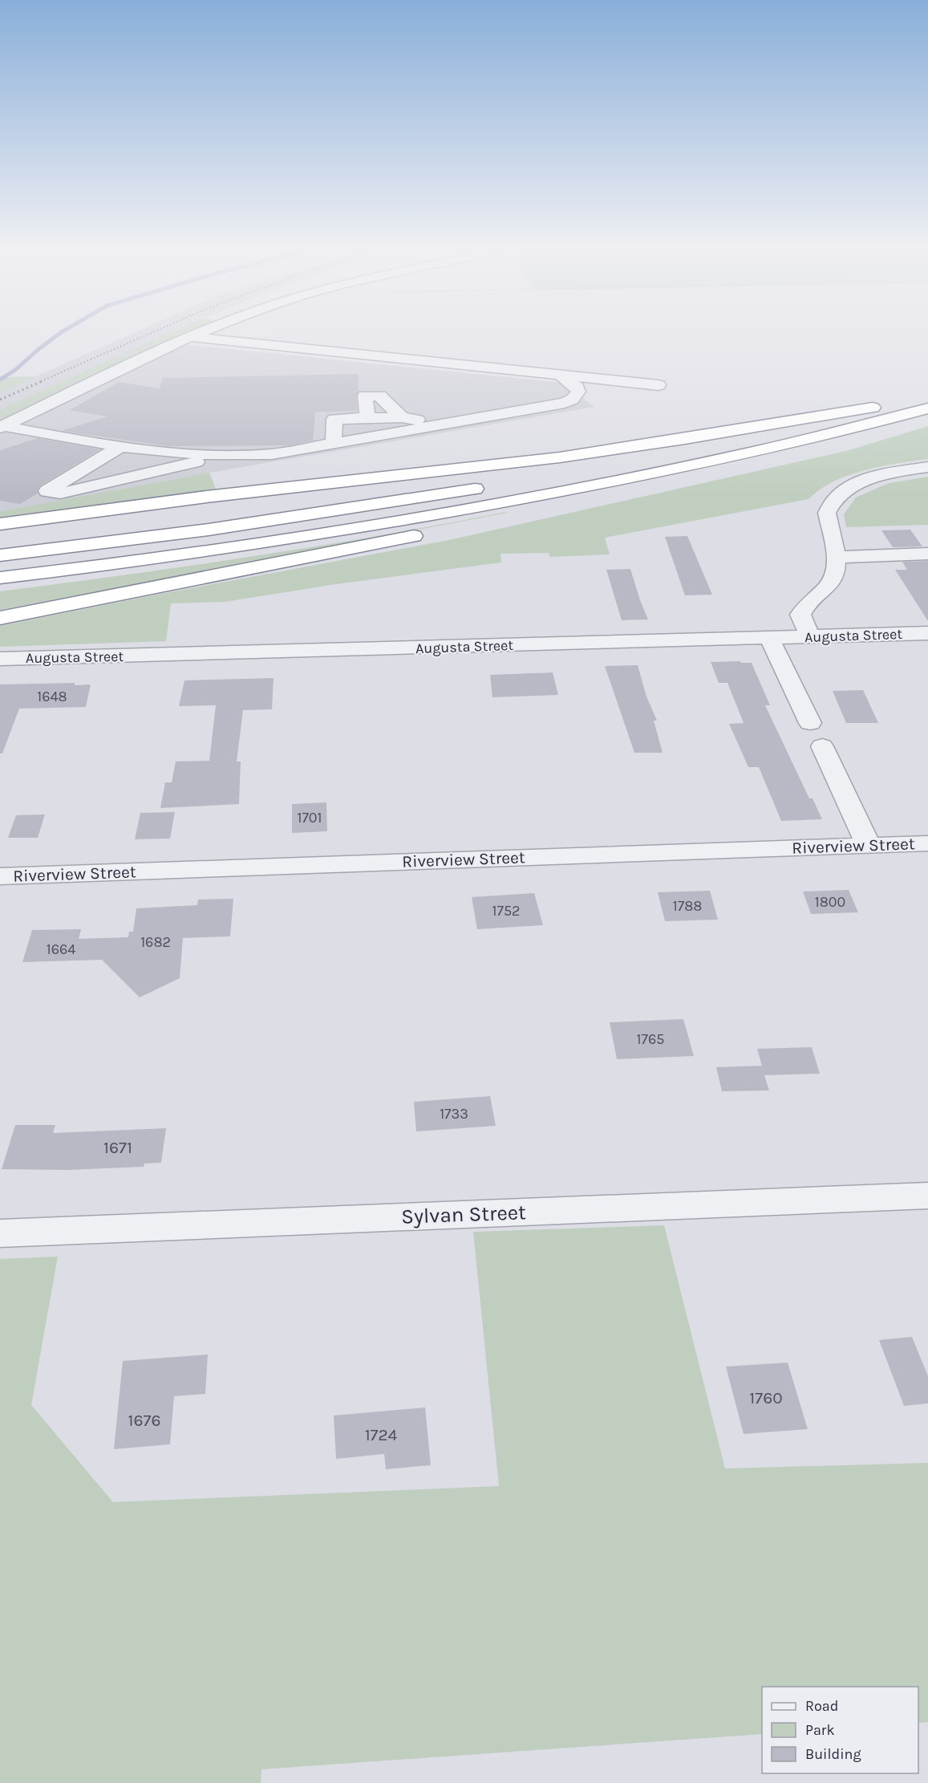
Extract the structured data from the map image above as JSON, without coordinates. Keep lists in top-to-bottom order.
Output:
{
  "streets": {
    "street": ["Augusta Street", "Riverview Street", "Sylvan Street"]
  },
  "house_numbers": [
    "1648",
    "1701",
    "1800",
    "1788",
    "1752",
    "1682",
    "1664",
    "1765",
    "1733",
    "1671",
    "1760",
    "1676",
    "1724"
  ],
  "legend": ["Road", "Park", "Building"]
}
